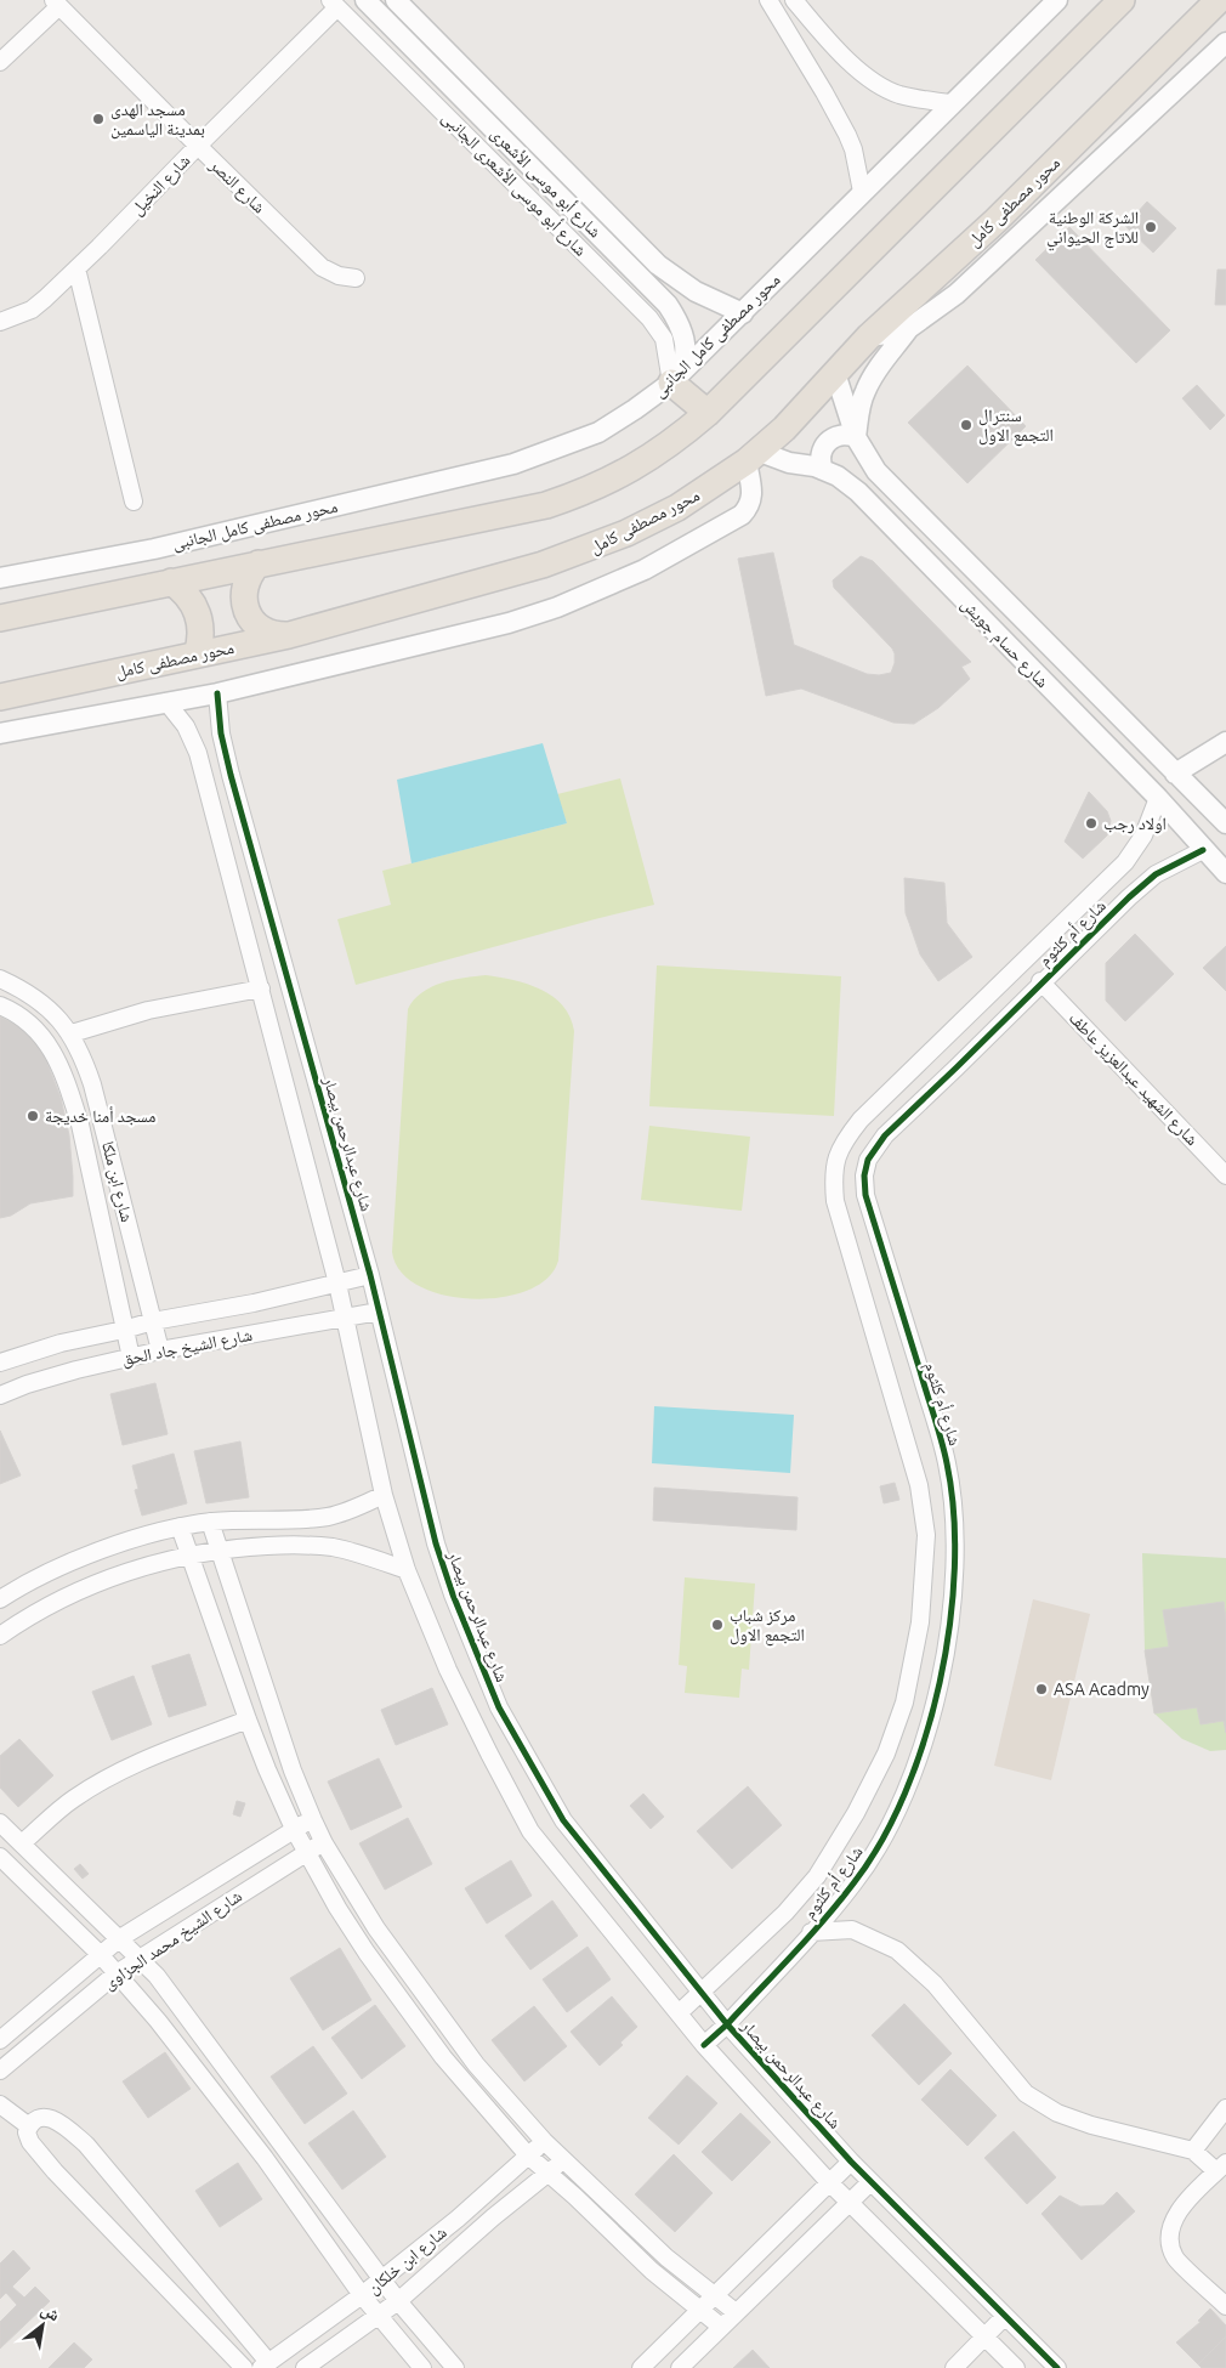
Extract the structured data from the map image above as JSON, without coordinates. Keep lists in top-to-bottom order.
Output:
{
  "streets": {
    "main road": ["محور مصطفى كامل"],
    "street": [
      "شارع أبو موسى الأشعرى",
      "شارع أبو موسى الأشعرى الجانبى",
      "شارع النخيل",
      "شارع النصر",
      "محور مصطفى كامل الجانبى",
      "شارع حسام جويش",
      "شارع أم كلثوم",
      "شارع الشهيد عبدالعزيز عاطف",
      "شارع عبدالرحمن بيصار",
      "شارع ابن ملكا",
      "شارع الشيخ جاد الحق",
      "شارع الشيخ محمد الجزاوى",
      "شارع ابن خلكان"
    ]
  },
  "crossings": [
    ["شارع أبو موسى الأشعرى", "شارع أبو موسى الأشعرى الجانبى"],
    ["شارع أبو موسى الأشعرى", "محور مصطفى كامل الجانبى"],
    ["شارع أبو موسى الأشعرى الجانبى", "شارع النخيل"],
    ["شارع أبو موسى الأشعرى الجانبى", "محور مصطفى كامل الجانبى"],
    ["شارع النخيل", "شارع النصر"],
    ["محور مصطفى كامل", "شارع حسام جويش"],
    ["شارع حسام جويش", "شارع أم كلثوم"],
    ["شارع أم كلثوم", "شارع الشهيد عبدالعزيز عاطف"],
    ["شارع أم كلثوم", "شارع عبدالرحمن بيصار"],
    ["شارع عبدالرحمن بيصار", "شارع الشيخ جاد الحق"],
    ["شارع ابن ملكا", "شارع الشيخ جاد الحق"]
  ],
  "places": [
    "مسجد الهدى بمدينة الياسمين",
    "الشركة الوطنية للاتاج الحيواني",
    "سنترال التجمع الاول",
    "اولاد رجب",
    "مسجد أمنا خديجة",
    "مركز شباب التجمع الاول",
    "ASA Acadmy"
  ],
  "north": "top right"
}
